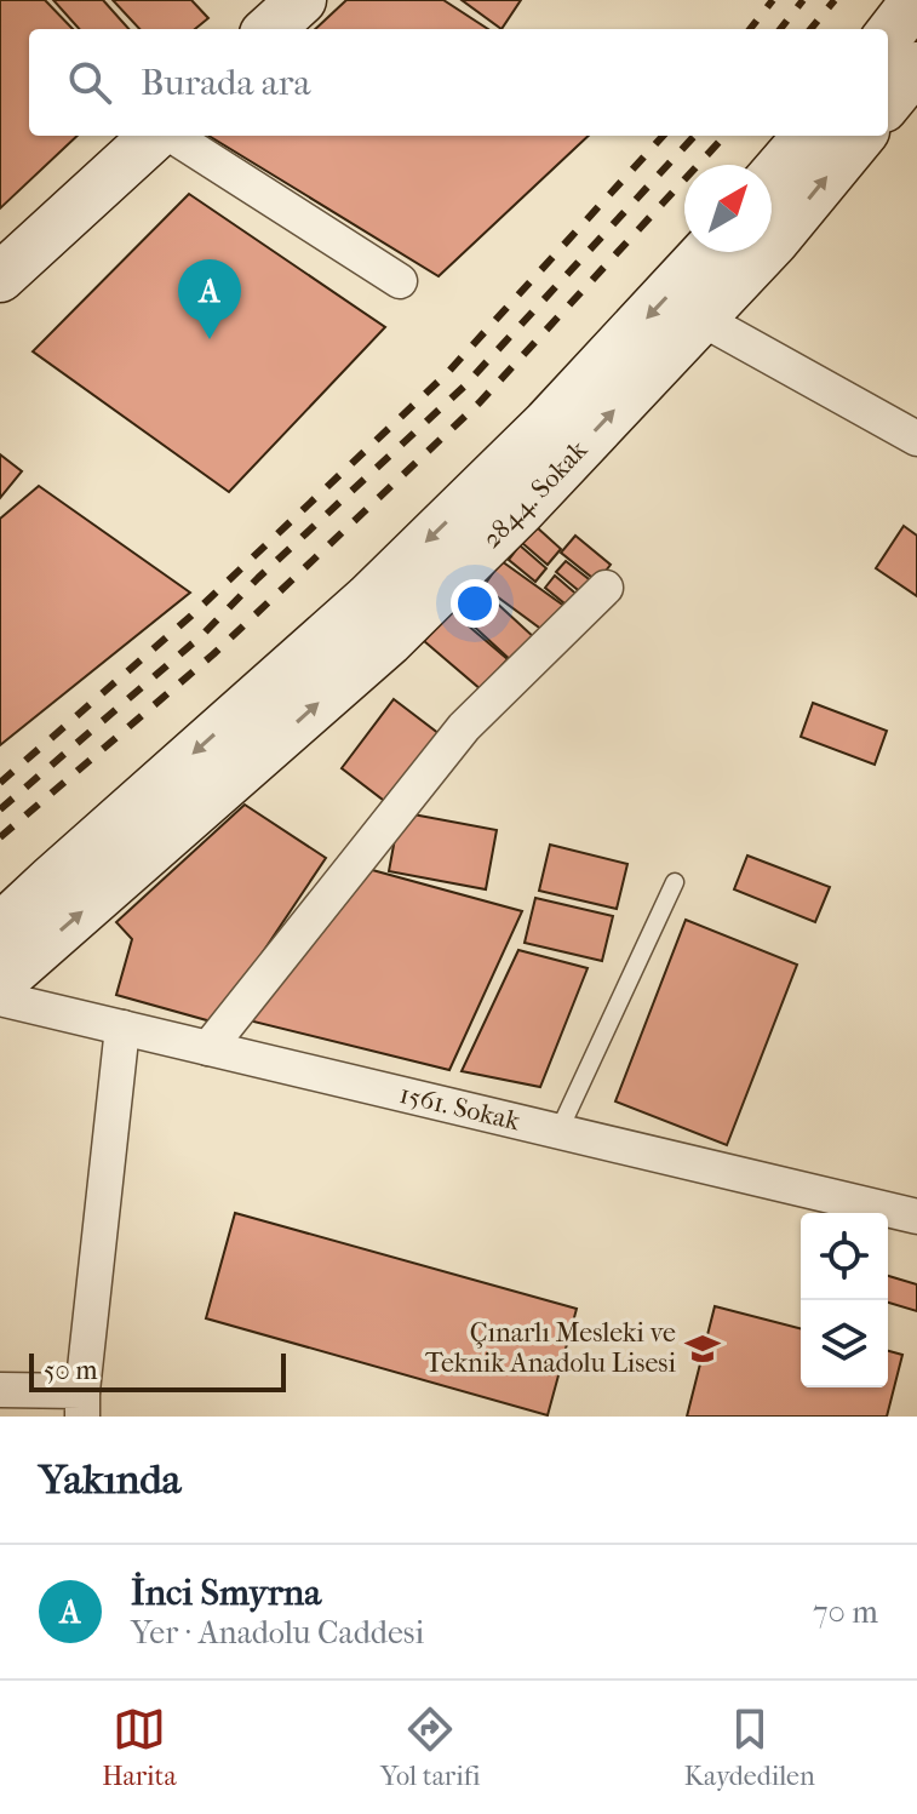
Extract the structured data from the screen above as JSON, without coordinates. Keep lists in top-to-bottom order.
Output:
{
  "streets": {
    "main road": ["2844. Sokak"],
    "street": ["1561. Sokak"]
  },
  "places": {
    "school or university": ["Çınarlı Mesleki ve Teknik Anadolu Lisesi"]
  },
  "scale_bar": "50 m",
  "north": "top right",
  "page": {
    "search": "Burada ara",
    "pins": "A",
    "scale": "50 m",
    "heading": "Yakında",
    "list": [
      {
        "mark": "A",
        "name": "İnci Smyrna",
        "note": "Yer · Anadolu Caddesi",
        "value": "70 m"
      }
    ],
    "nav": ["Harita", "Yol tarifi", "Kaydedilen"]
  }
}
